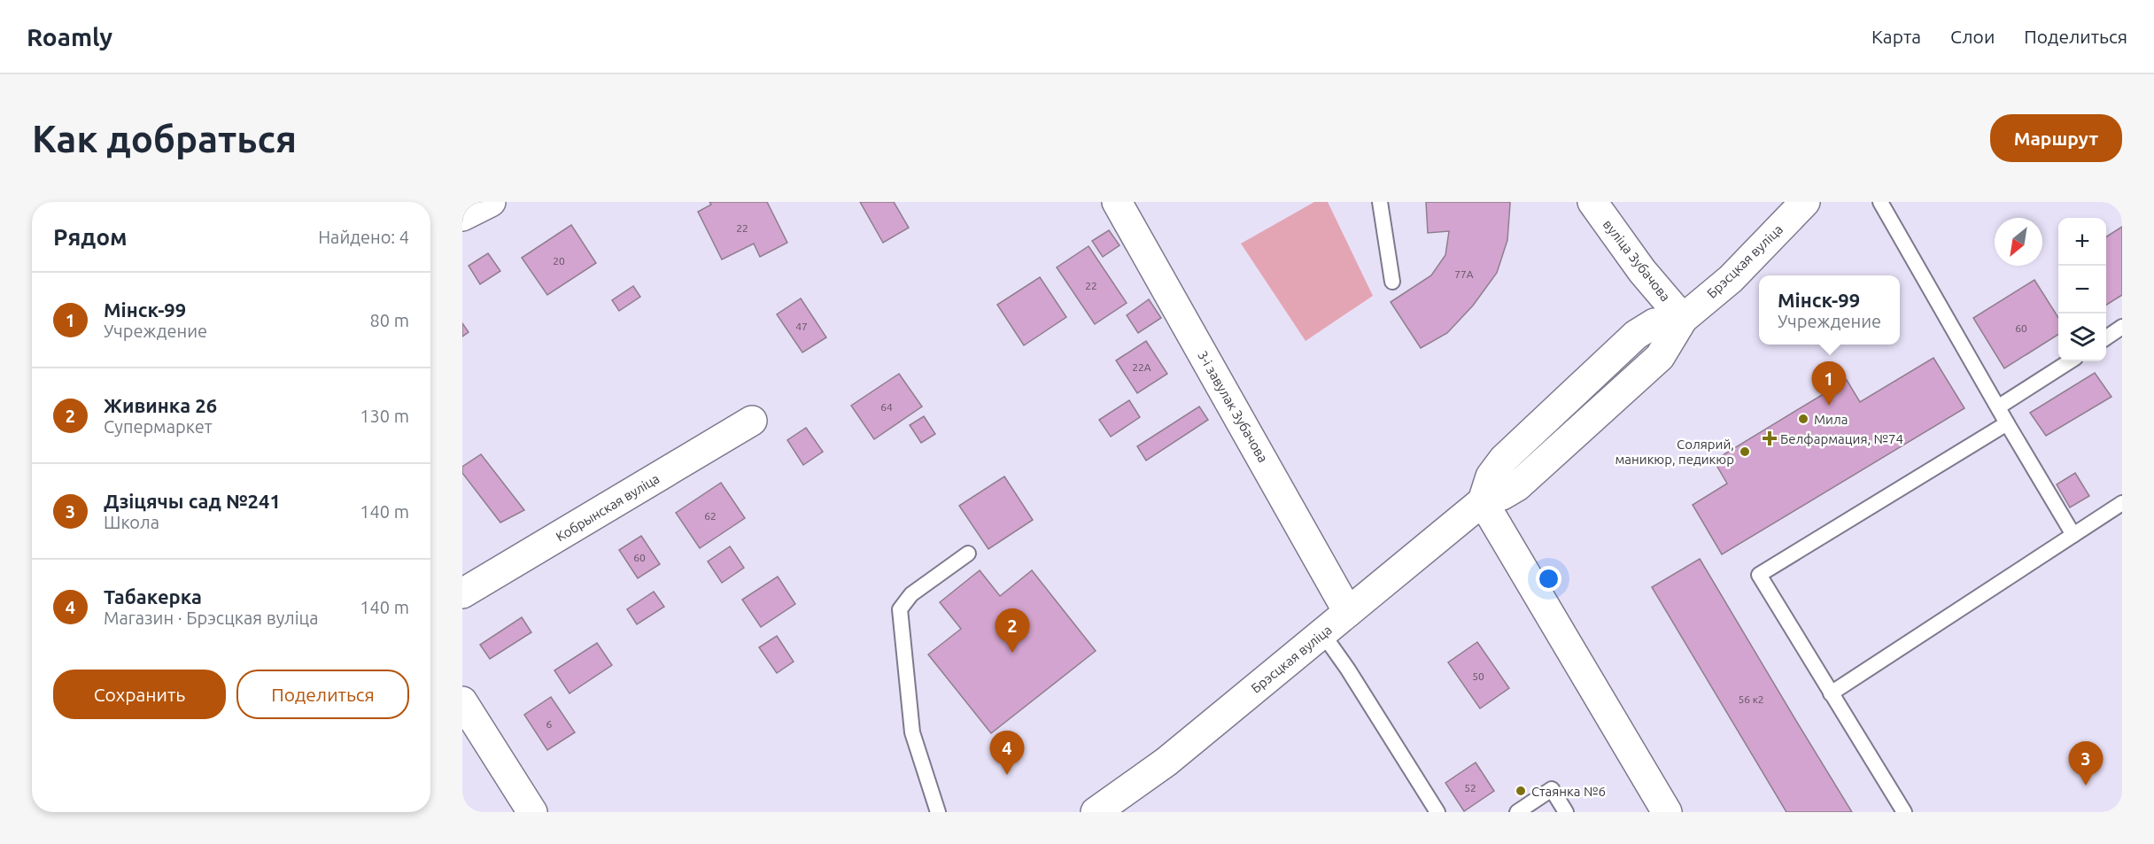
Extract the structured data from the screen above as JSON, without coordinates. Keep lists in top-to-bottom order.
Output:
{
  "streets": {
    "street": [
      "вуліца Зубачова",
      "Брэсцкая вуліца",
      "3-і завулак Зубачова",
      "Кобрынская вуліца"
    ]
  },
  "crossings": [
    ["вуліца Зубачова", "Брэсцкая вуліца"],
    ["Брэсцкая вуліца", "3-і завулак Зубачова"]
  ],
  "places": {
    "other": ["Мила", "Солярий, маникюр, педикюр", "Стаянка №6"],
    "health": ["Белфармация, №74"]
  },
  "house_numbers": [
    "22",
    "20",
    "77А",
    "22",
    "47",
    "60",
    "22А",
    "64",
    "62",
    "60",
    "50",
    "56 к2",
    "6",
    "52"
  ],
  "north": "bottom left",
  "page": {
    "header": "Roamly",
    "nav": ["Карта", "Слои", "Поделиться"],
    "buttons": [
      "Маршрут",
      ["Сохранить", "Поделиться"]
    ],
    "title": "Как добраться",
    "heading": ["Рядом", "Найдено: 4"],
    "map_buttons": ["+", "−"],
    "list": [
      {
        "mark": "1",
        "name": "Мінск-99",
        "note": "Учреждение",
        "value": "80 m"
      },
      {
        "mark": "2",
        "name": "Живинка 26",
        "note": "Супермаркет",
        "value": "130 m"
      },
      {
        "mark": "3",
        "name": "Дзіцячы сад №241",
        "note": "Школа",
        "value": "140 m"
      },
      {
        "mark": "4",
        "name": "Табакерка",
        "note": "Магазин · Брэсцкая вуліца",
        "value": "140 m"
      }
    ],
    "popup": ["Мінск-99", "Учреждение"],
    "pins": [
      "1",
      "2",
      "4",
      "3"
    ]
  }
}
